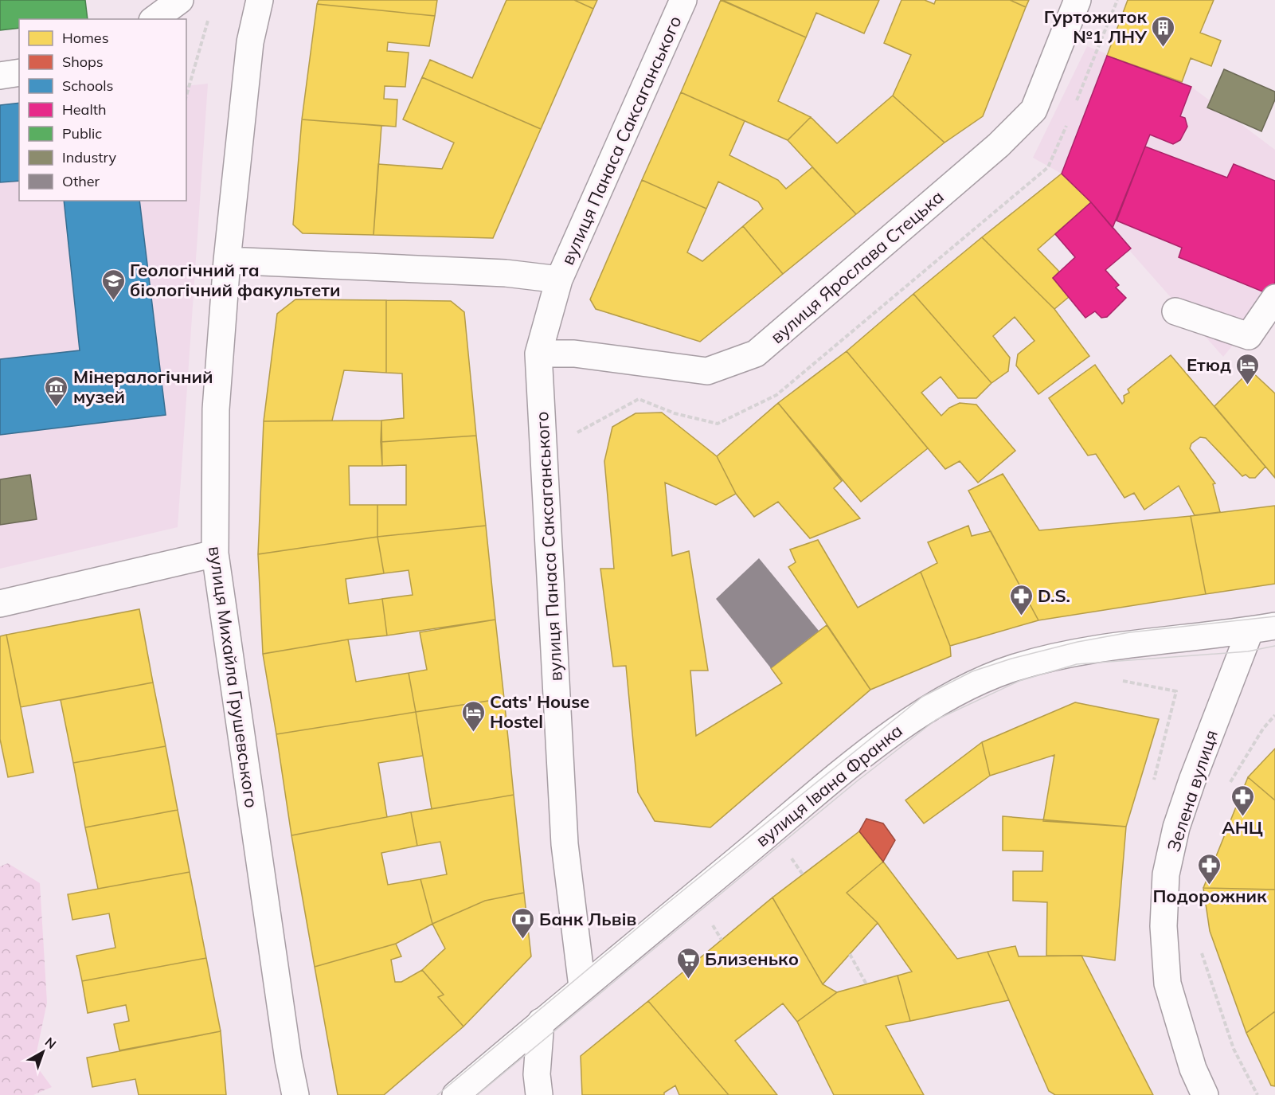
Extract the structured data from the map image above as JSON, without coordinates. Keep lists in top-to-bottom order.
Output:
{
  "streets": {
    "street": [
      "вулиця Панаса Саксаганського",
      "вулиця Ярослава Стецька",
      "вулиця Михайла Грушевського",
      "вулиця Івана Франка",
      "Зелена вулиця"
    ]
  },
  "crossings": [
    ["вулиця Панаса Саксаганського", "вулиця Ярослава Стецька"],
    ["вулиця Панаса Саксаганського", "вулиця Михайла Грушевського"],
    ["вулиця Панаса Саксаганського", "вулиця Івана Франка"],
    ["вулиця Івана Франка", "Зелена вулиця"]
  ],
  "places": {
    "building": ["Гуртожиток №1 ЛНУ"],
    "school or university": ["Геологічний та біологічний факультети"],
    "hotel": ["Етюд", "Cats' House Hostel"],
    "museum": ["Мінералогічний музей"],
    "pharmacy": ["D.S.", "АНЦ", "Подорожник"],
    "bank": ["Банк Львів"],
    "supermarket": ["Близенько"]
  },
  "legend": [
    "Homes",
    "Shops",
    "Schools",
    "Health",
    "Public",
    "Industry",
    "Other"
  ],
  "north": "top right"
}
